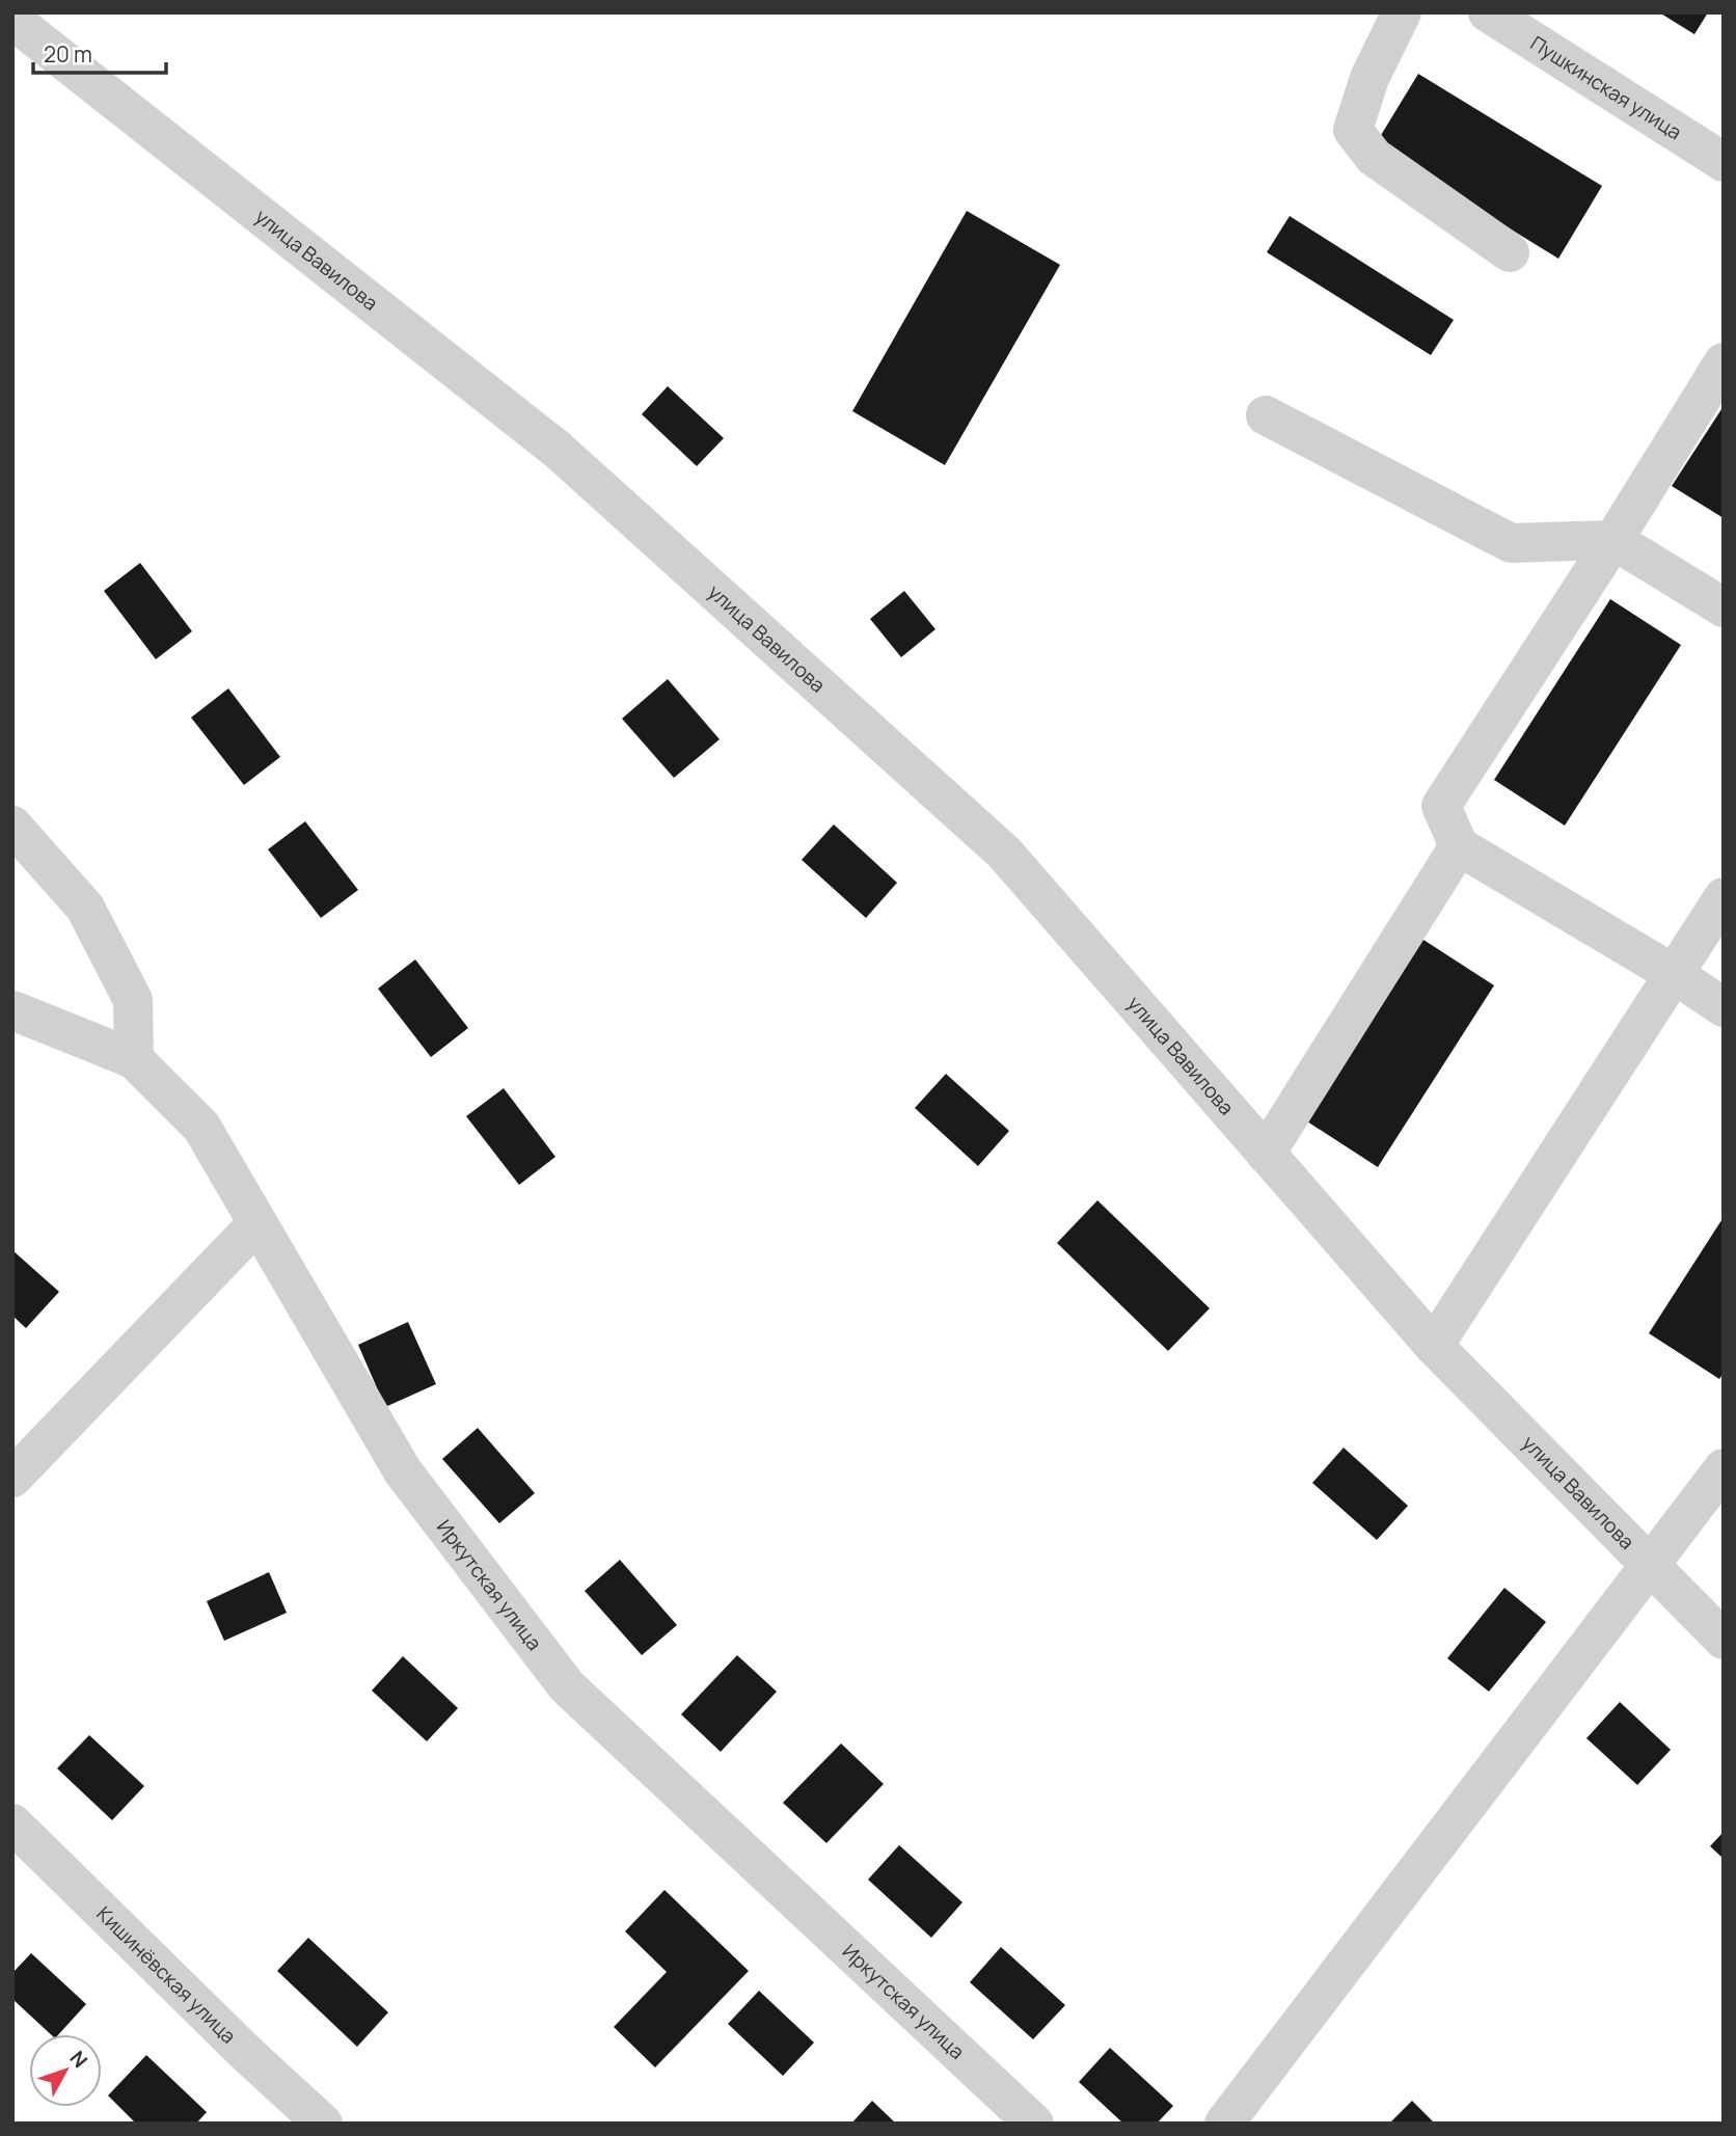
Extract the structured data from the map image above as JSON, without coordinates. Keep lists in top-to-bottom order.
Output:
{
  "streets": {
    "street": [
      "Пушкинская улица",
      "улица Вавилова",
      "Иркутская улица",
      "Кишинёвская улица"
    ]
  },
  "scale_bar": "20 m",
  "north": "top right"
}
